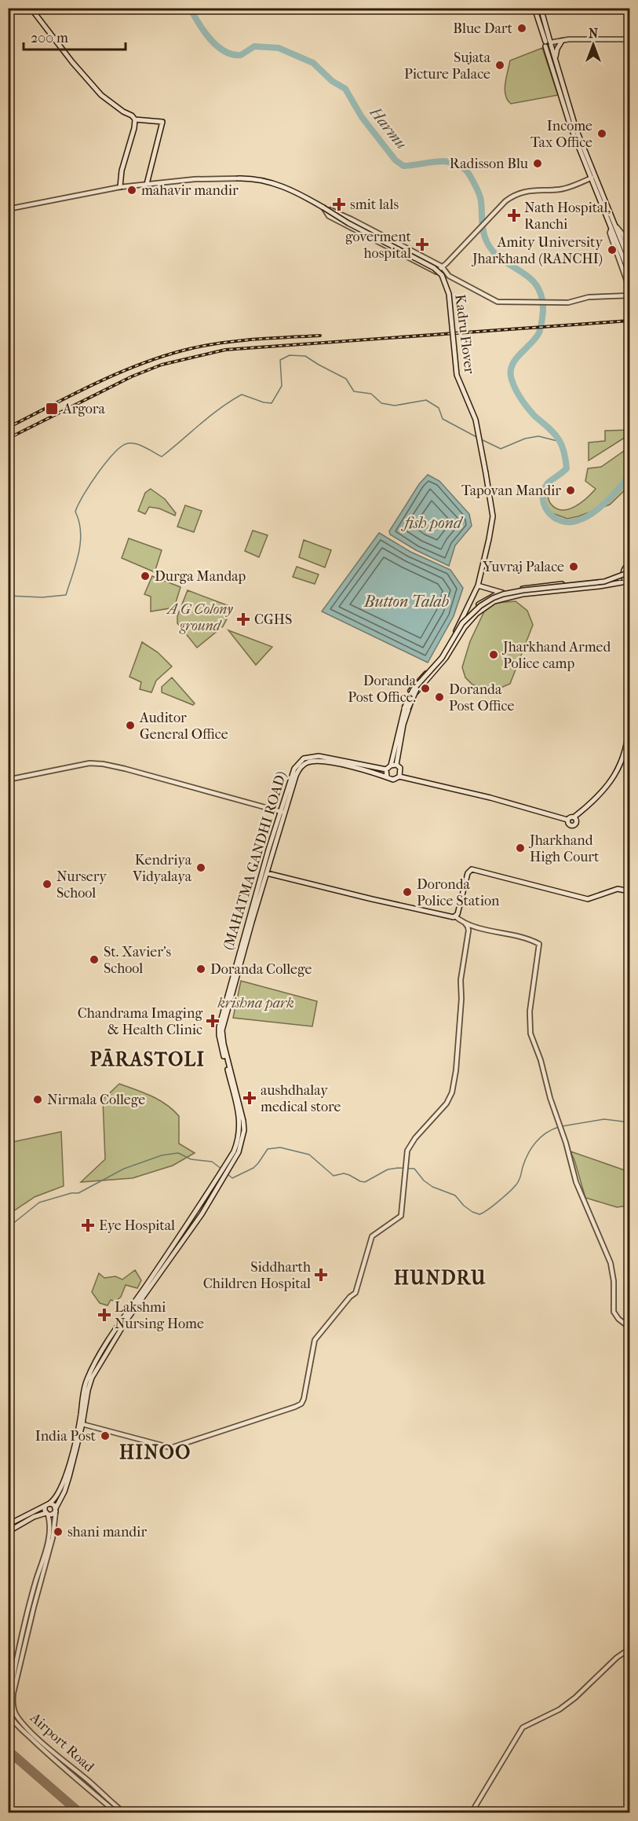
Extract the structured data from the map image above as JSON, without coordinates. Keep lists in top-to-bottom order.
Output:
{
  "streets": {
    "main road": ["Kadru Flover", "(MAHATMA GANDHI ROAD)"],
    "street": ["Airport Road"]
  },
  "districts": ["PĀRASTOLI", "HUNDRU", "HINOO"],
  "water": ["Harmu", "fish pond", "Button Talab"],
  "parks": ["A G Colony ground", "krishna park"],
  "places": {
    "other": [
      "Blue Dart",
      "Sujata Picture Palace",
      "Income Tax Office",
      "Radisson Blu",
      "mahavir mandir",
      "Amity University Jharkhand (RANCHI)",
      "Tapovan Mandir",
      "Yuvraj Palace",
      "Durga Mandap",
      "Jharkhand Armed Police camp",
      "Doranda Post Office.",
      "Doranda Post Office",
      "Auditor General Office",
      "Jharkhand High Court",
      "Kendriya Vidyalaya",
      "Nursery School",
      "Doronda Police Station",
      "St. Xavier's School",
      "Doranda College",
      "Nirmala College",
      "India Post",
      "shani mandir"
    ],
    "health": [
      "smit lals",
      "Nath Hospital, Ranchi",
      "goverment hospital",
      "CGHS",
      "Chandrama Imaging & Health Clinic",
      "aushdhalay medical store",
      "Eye Hospital",
      "Siddharth Children Hospital",
      "Lakshmi Nursing Home"
    ],
    "transit": ["Argora"]
  },
  "scale_bar": "200 m",
  "north": "top"
}
